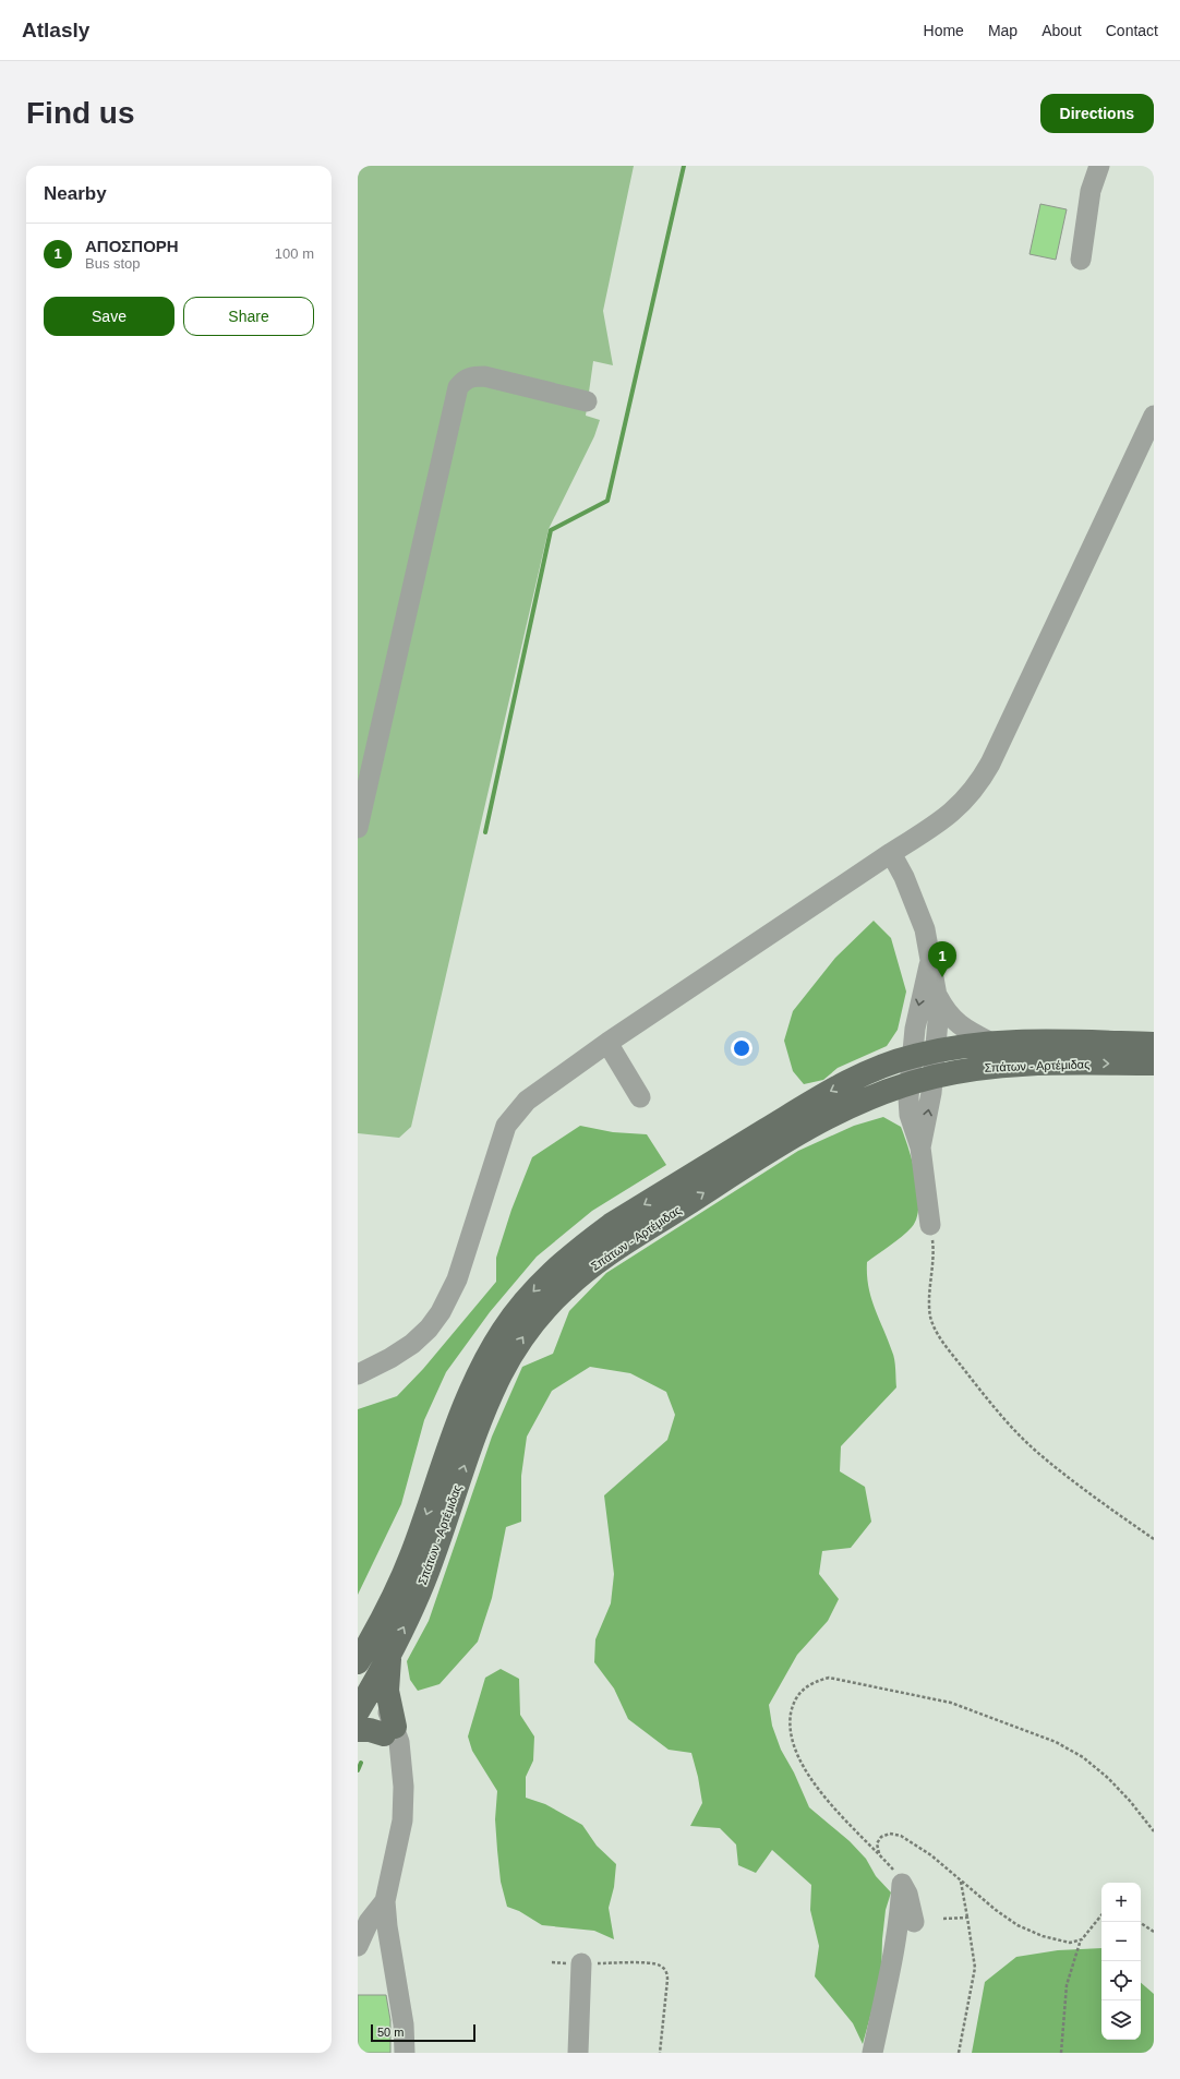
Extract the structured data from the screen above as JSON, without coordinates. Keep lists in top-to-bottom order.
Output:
{
  "streets": {
    "main road": ["Σπάτων - Αρτέμιδας"]
  },
  "scale_bar": "50 m",
  "page": {
    "header": "Atlasly",
    "nav": [
      "Home",
      "Map",
      "About",
      "Contact"
    ],
    "buttons": [
      "Directions",
      ["Save", "Share"]
    ],
    "title": "Find us",
    "heading": "Nearby",
    "list": [
      {
        "mark": "1",
        "name": "ΑΠΟΣΠΟΡΗ",
        "note": "Bus stop",
        "value": "100 m"
      }
    ],
    "pins": "1",
    "map_buttons": ["+", "−"],
    "scale": "50 m"
  }
}
